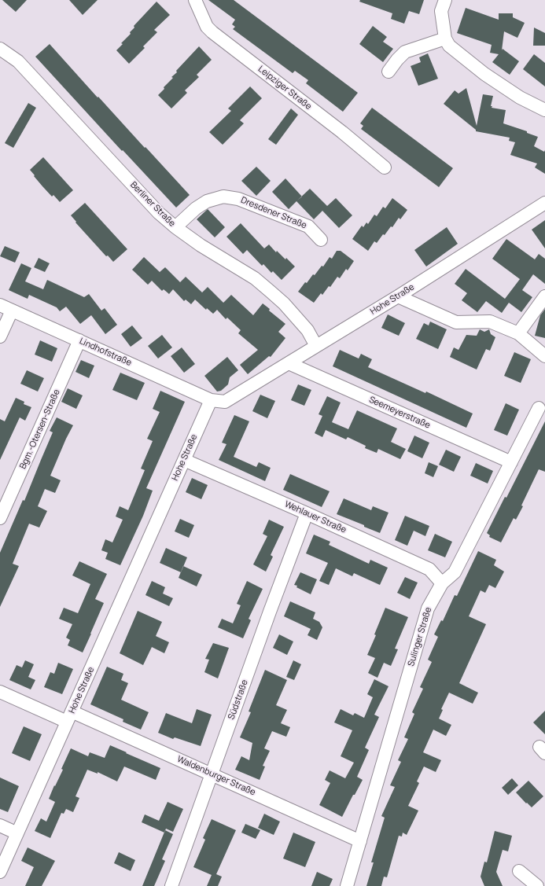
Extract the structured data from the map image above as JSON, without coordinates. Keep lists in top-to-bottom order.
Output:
{
  "streets": {
    "street": [
      "Leipziger Straße",
      "Berliner Straße",
      "Dresdener Straße",
      "Hohe Straße",
      "Lindhofstraße",
      "Seemeyerstraße",
      "Bgm.-Otersen-Straße",
      "Wehlauer Straße",
      "Sulinger Straße",
      "Südstraße",
      "Waldenburger Straße"
    ]
  },
  "crossings": [
    ["Berliner Straße", "Dresdener Straße"],
    ["Berliner Straße", "Hohe Straße"],
    ["Hohe Straße", "Lindhofstraße"],
    ["Hohe Straße", "Seemeyerstraße"],
    ["Hohe Straße", "Wehlauer Straße"],
    ["Hohe Straße", "Waldenburger Straße"],
    ["Lindhofstraße", "Bgm.-Otersen-Straße"],
    ["Seemeyerstraße", "Sulinger Straße"],
    ["Wehlauer Straße", "Sulinger Straße"],
    ["Wehlauer Straße", "Südstraße"],
    ["Sulinger Straße", "Waldenburger Straße"],
    ["Südstraße", "Waldenburger Straße"]
  ]
}
